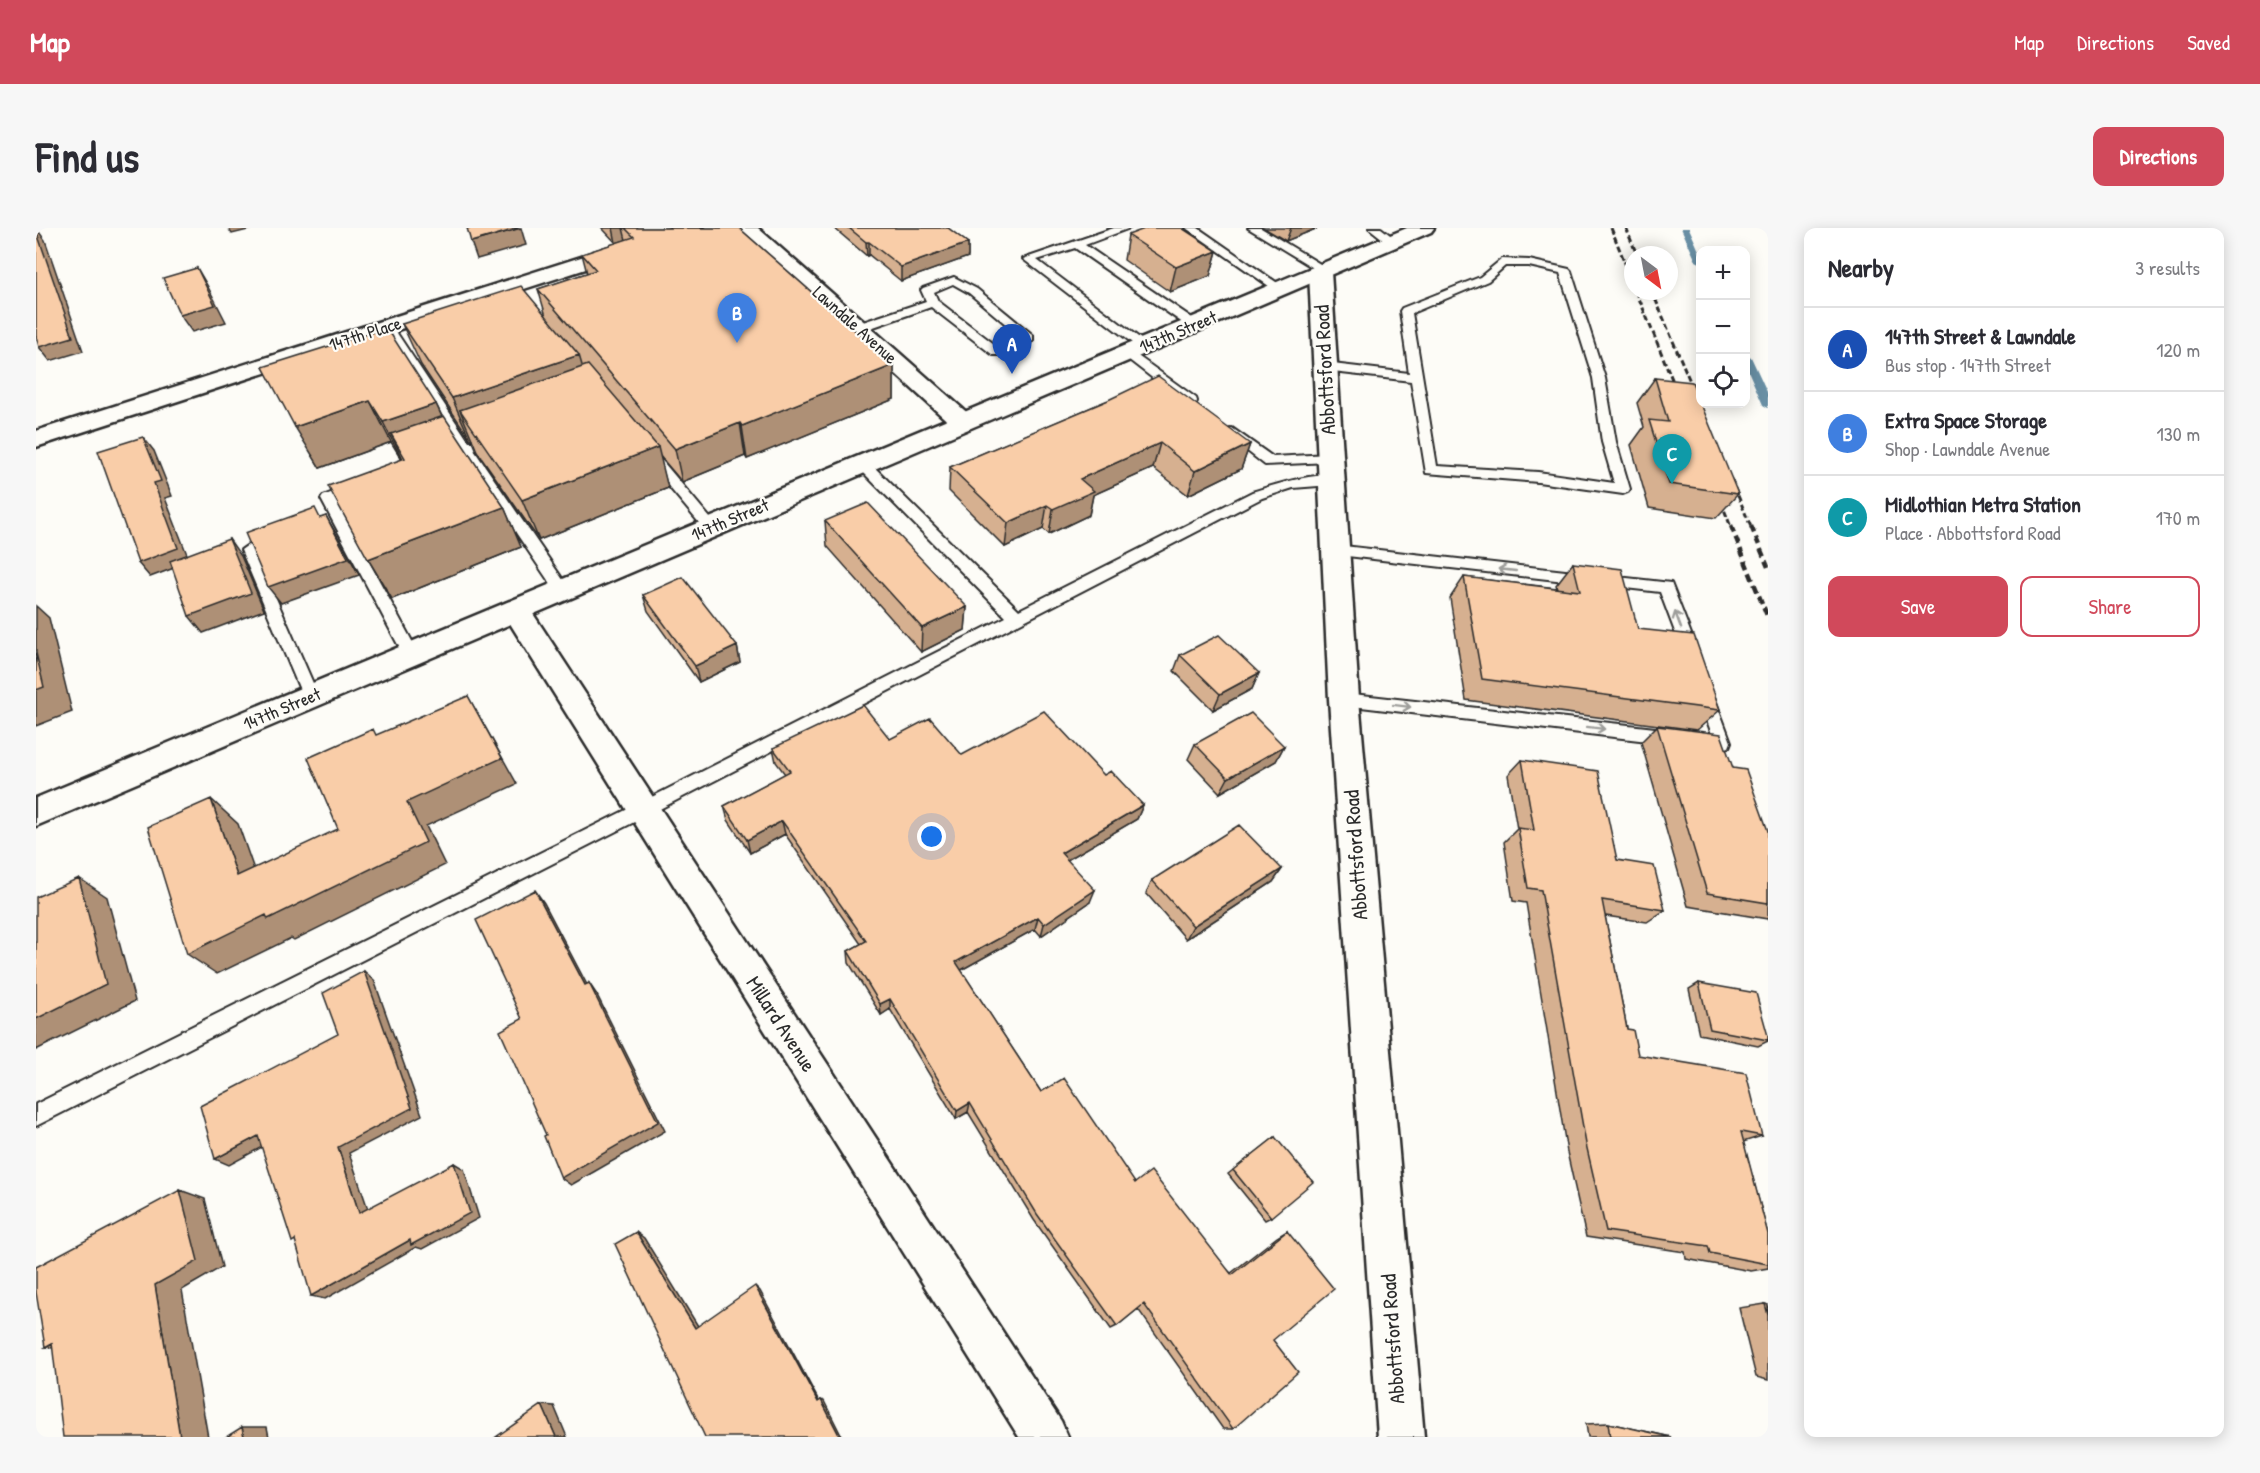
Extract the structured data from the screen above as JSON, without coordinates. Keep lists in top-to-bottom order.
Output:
{
  "streets": {
    "street": [
      "Lawndale Avenue",
      "147th Street",
      "147th Place",
      "Abbottsford Road",
      "Millard Avenue"
    ]
  },
  "crossings": [
    ["Lawndale Avenue", "147th Street"],
    ["147th Street", "Abbottsford Road"],
    ["147th Street", "Millard Avenue"]
  ],
  "north": "bottom right",
  "page": {
    "header": "Map",
    "nav": ["Map", "Directions", "Saved"],
    "buttons": [
      "Directions",
      ["Save", "Share"]
    ],
    "title": "Find us",
    "heading": ["Nearby", "3 results"],
    "map_buttons": ["+", "−"],
    "pins": ["B", "A", "C"],
    "list": [
      {
        "mark": "A",
        "name": "147th Street & Lawndale",
        "note": "Bus stop · 147th Street",
        "value": "120 m"
      },
      {
        "mark": "B",
        "name": "Extra Space Storage",
        "note": "Shop · Lawndale Avenue",
        "value": "130 m"
      },
      {
        "mark": "C",
        "name": "Midlothian Metra Station",
        "note": "Place · Abbottsford Road",
        "value": "170 m"
      }
    ]
  }
}
